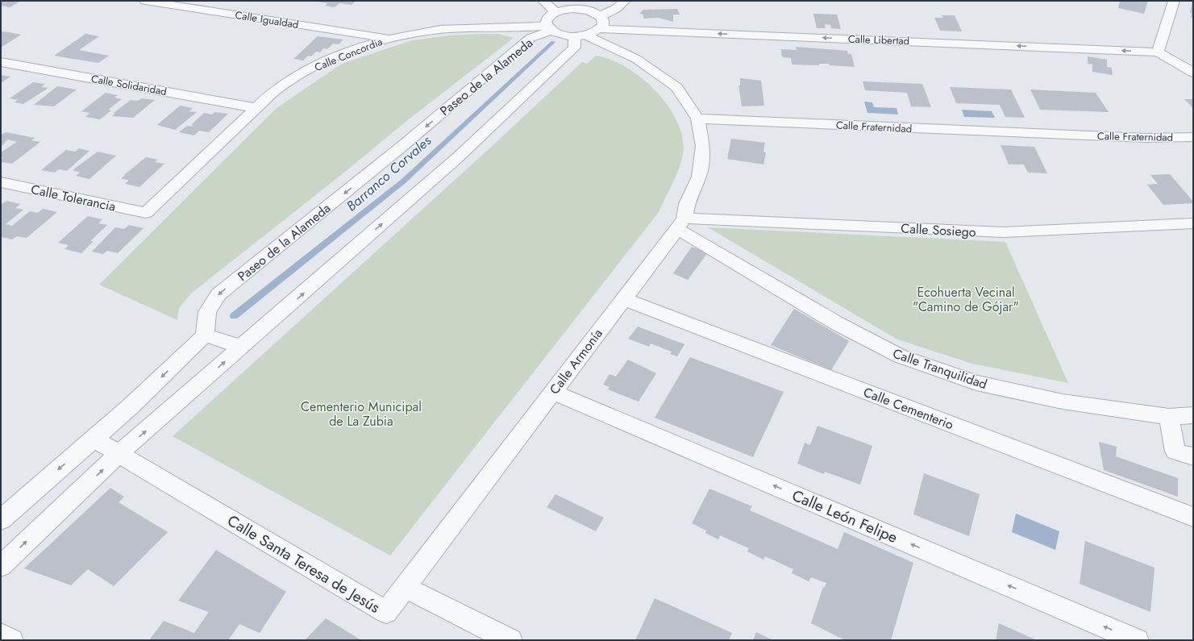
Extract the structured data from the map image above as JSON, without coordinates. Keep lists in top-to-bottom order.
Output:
{
  "streets": {
    "street": [
      "Calle Igualdad",
      "Calle Libertad",
      "Calle Concordia",
      "Paseo de la Alameda",
      "Calle Solidaridad",
      "Calle Fraternidad",
      "Calle Tolerancia",
      "Calle Sosiego",
      "Calle Armonía",
      "Calle Tranquilidad",
      "Calle Cementerio",
      "Calle León Felipe",
      "Calle Santa Teresa de Jesús"
    ]
  },
  "crossings": [
    ["Calle Igualdad", "Calle Concordia"],
    ["Calle Concordia", "Paseo de la Alameda"],
    ["Calle Concordia", "Calle Solidaridad"],
    ["Calle Concordia", "Calle Tolerancia"],
    ["Calle Fraternidad", "Calle Armonía"],
    ["Calle Sosiego", "Calle Armonía"],
    ["Calle Sosiego", "Calle Tranquilidad"],
    ["Calle Armonía", "Calle Tranquilidad"],
    ["Calle Armonía", "Calle Cementerio"],
    ["Calle Armonía", "Calle León Felipe"],
    ["Calle Armonía", "Calle Santa Teresa de Jesús"]
  ],
  "one_way": ["Calle Libertad", "Calle León Felipe"],
  "water": ["Barranco Corvales"],
  "parks": ["Ecohuerta Vecinal \"Camino de Gójar\"", "Cementerio Municipal de La Zubia"]
}
